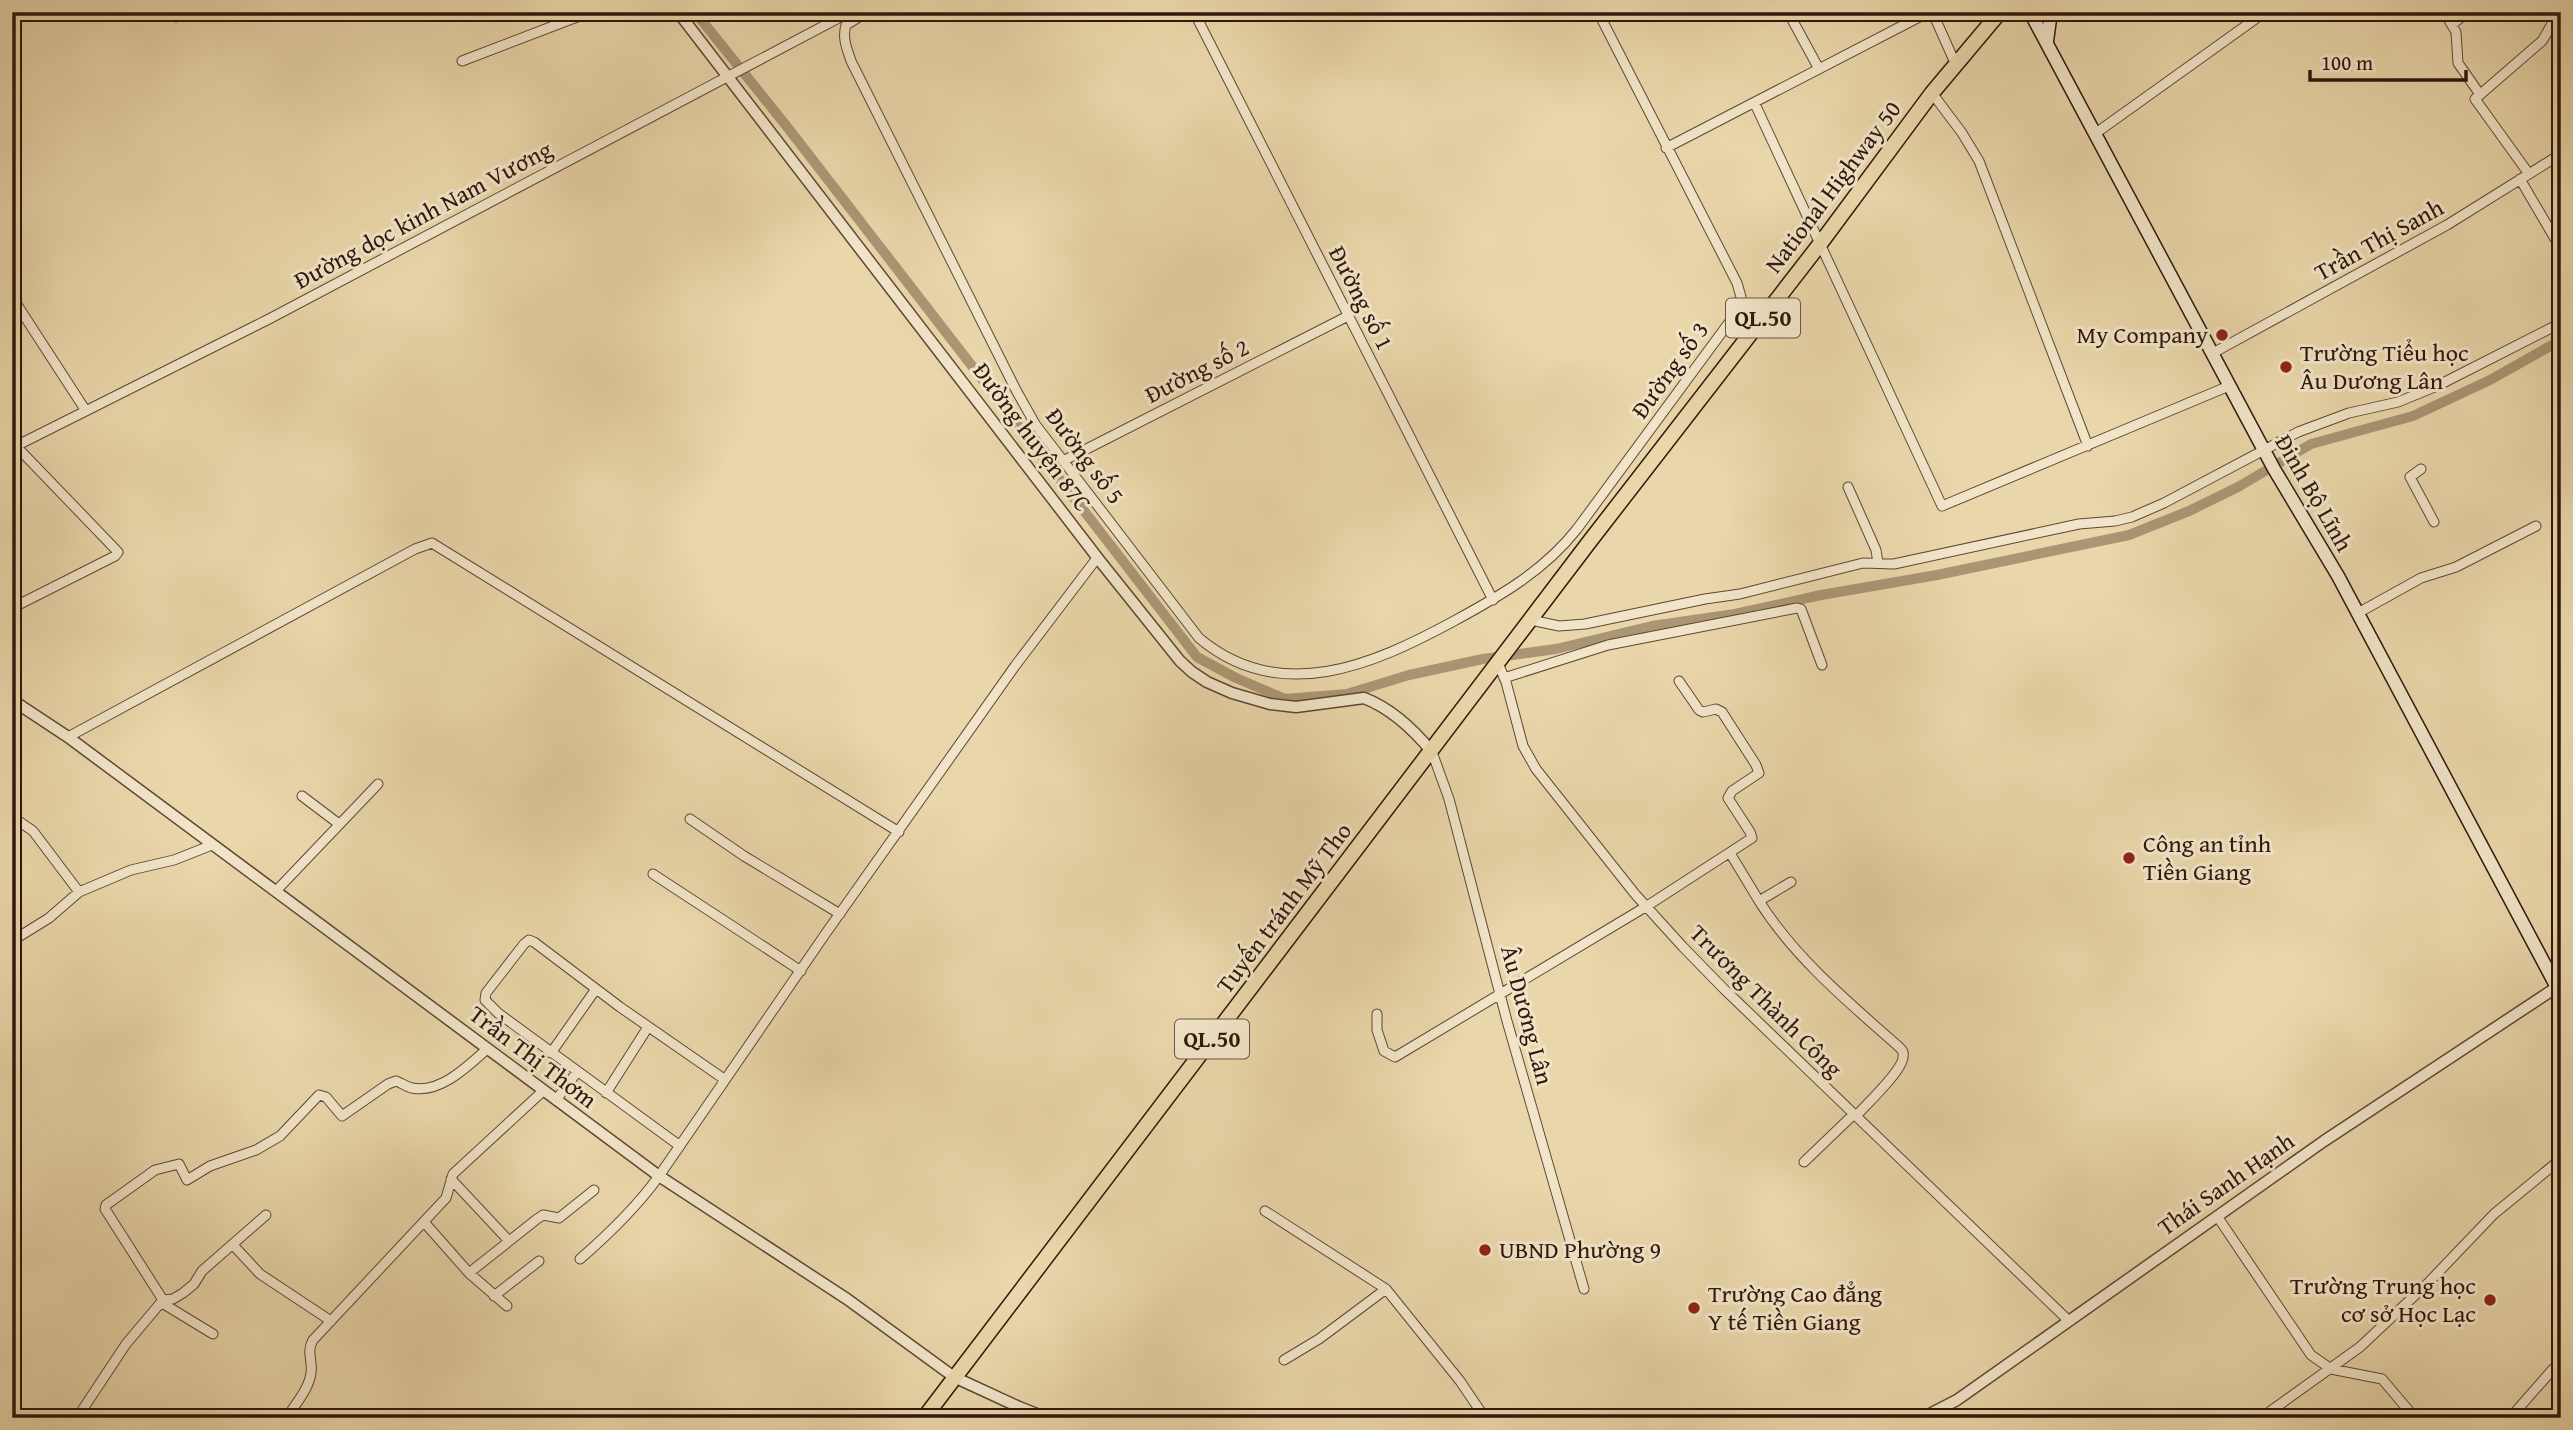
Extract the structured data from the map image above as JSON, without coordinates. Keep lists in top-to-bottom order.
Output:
{
  "streets": {
    "highway": ["National Highway 50", "QL.50", "Tuyến tránh Mỹ Tho"],
    "main road": ["Đinh Bộ Lĩnh"],
    "street": [
      "Đường dọc kinh Nam Vương",
      "Trần Thị Sanh",
      "Đường số 1",
      "Đường số 3",
      "Đường số 2",
      "Đường huyện 87C",
      "Đường số 5",
      "Trương Thành Công",
      "Âu Dương Lân",
      "Trần Thị Thơm",
      "Thái Sanh Hạnh"
    ]
  },
  "crossings": [
    ["National Highway 50", "Tuyến tránh Mỹ Tho"],
    ["Đường dọc kinh Nam Vương", "Đường huyện 87C"],
    ["Trần Thị Sanh", "Đinh Bộ Lĩnh"],
    ["Đường số 1", "Đường số 3"],
    ["Đường số 1", "Đường số 2"],
    ["Đường số 1", "Đường số 5"],
    ["Đường số 3", "Đường số 5"],
    ["Đường số 2", "Đường số 5"],
    ["Đường huyện 87C", "Tuyến tránh Mỹ Tho"],
    ["Đường huyện 87C", "Âu Dương Lân"],
    ["Đinh Bộ Lĩnh", "Thái Sanh Hạnh"],
    ["Tuyến tránh Mỹ Tho", "Trương Thành Công"],
    ["Tuyến tránh Mỹ Tho", "Âu Dương Lân"],
    ["Tuyến tránh Mỹ Tho", "Trần Thị Thơm"],
    ["Trương Thành Công", "Thái Sanh Hạnh"]
  ],
  "places": [
    "My Company",
    "Trường Tiểu học Âu Dương Lân",
    "Công an tỉnh Tiền Giang",
    "UBND Phường 9",
    "Trường Trung học cơ sở Học Lạc",
    "Trường Cao đẳng Y tế Tiền Giang"
  ],
  "scale_bar": "100 m"
}
